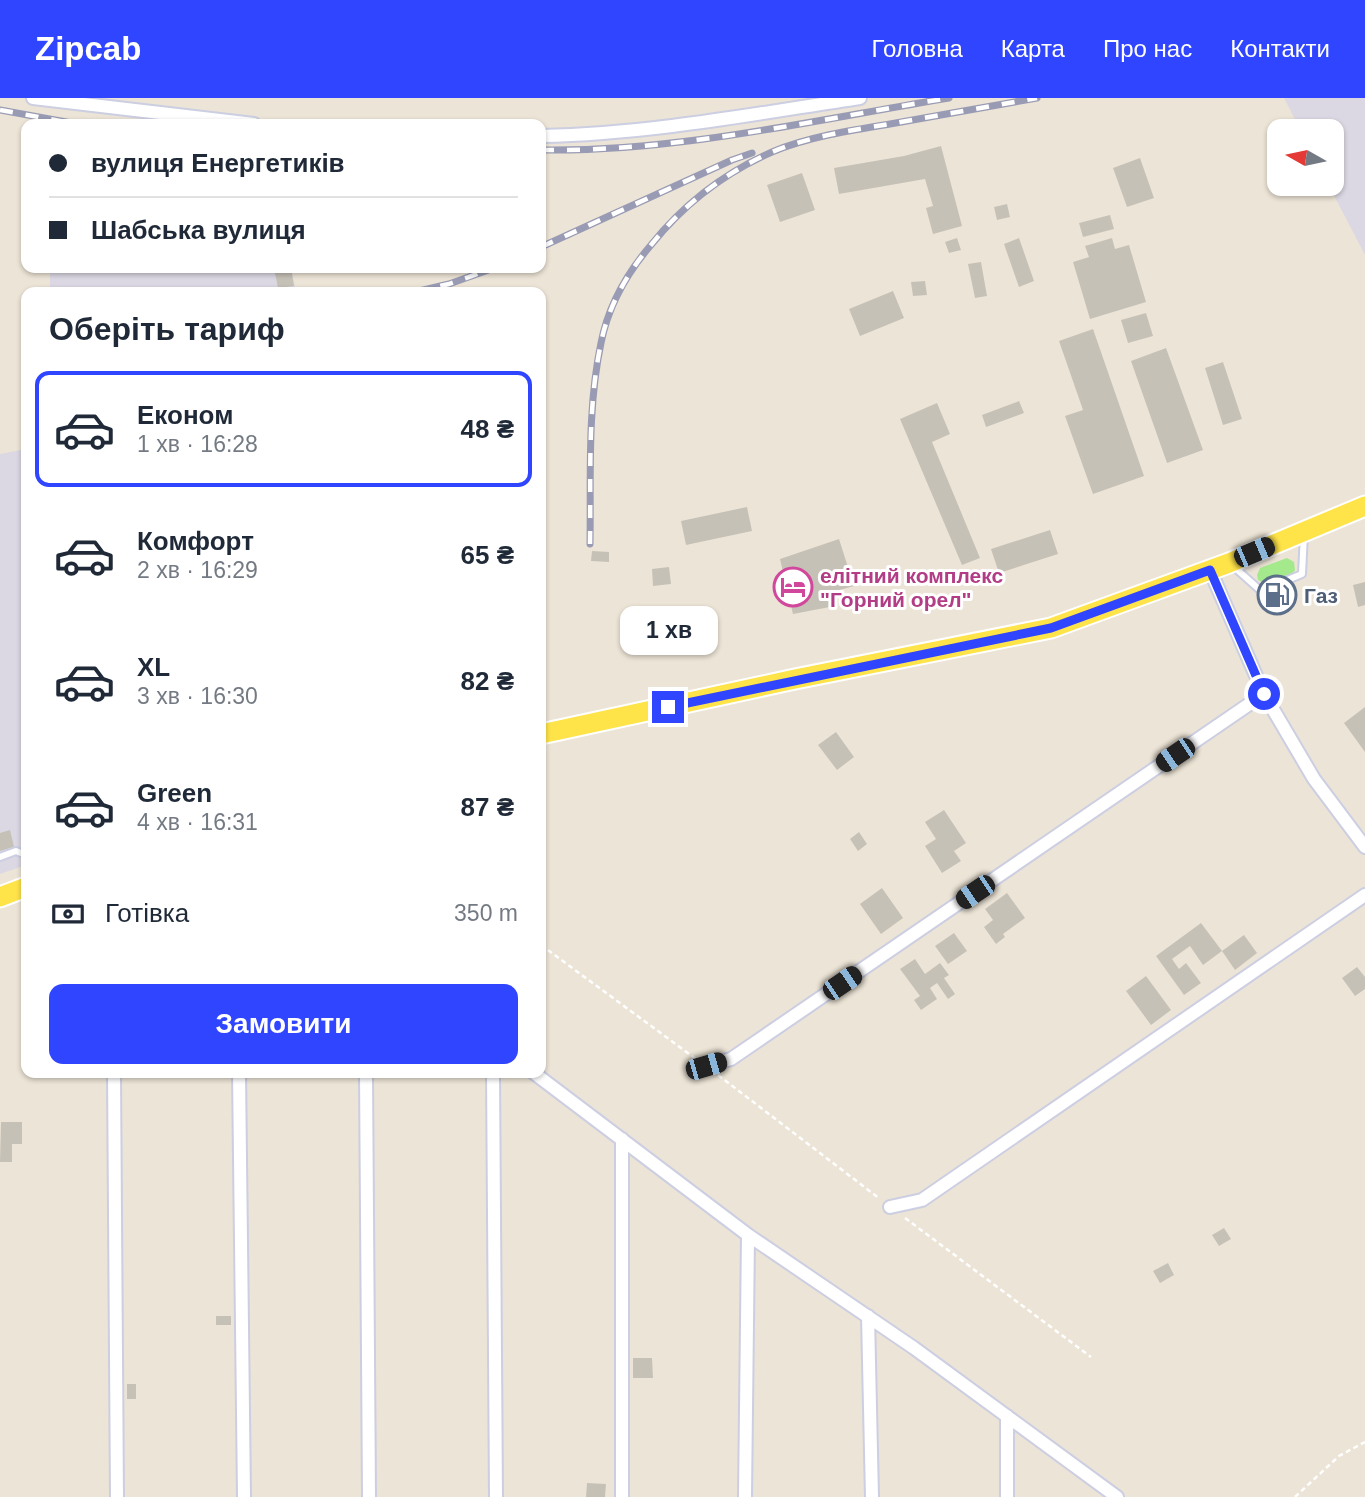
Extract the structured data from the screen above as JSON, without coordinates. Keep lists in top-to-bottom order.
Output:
{
  "places": {
    "hotel": ["елітний комплекс \"Горний орел\""],
    "fuel station": ["Газ"]
  },
  "north": "left",
  "page": {
    "header": "Zipcab",
    "nav": [
      "Головна",
      "Карта",
      "Про нас",
      "Контакти"
    ],
    "banner": ["вулиця Енергетиків", "Шабська вулиця"],
    "heading": "Оберіть тариф",
    "list": [
      {
        "name": "Економ",
        "note": "1 хв · 16:28",
        "value": "48 ₴"
      },
      {
        "name": "Комфорт",
        "note": "2 хв · 16:29",
        "value": "65 ₴"
      },
      {
        "name": "XL",
        "note": "3 хв · 16:30",
        "value": "82 ₴"
      },
      {
        "name": "Green",
        "note": "4 хв · 16:31",
        "value": "87 ₴"
      }
    ],
    "bubble": "1 хв",
    "pay": ["Готівка", "350 m"],
    "buttons": "Замовити"
  }
}
